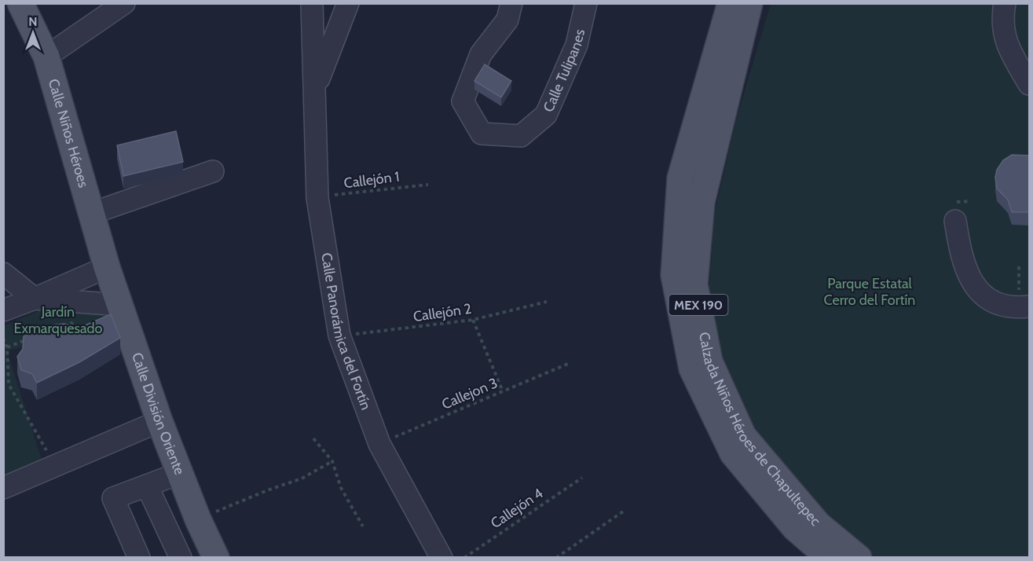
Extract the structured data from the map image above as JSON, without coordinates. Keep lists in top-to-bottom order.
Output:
{
  "streets": {
    "main road": [
      "Calle Niños Héroes",
      "MEX 190",
      "Calle División Oriente",
      "Calzada Niños Héroes de Chapultepec"
    ],
    "street": ["Calle Tulipanes", "Calle Panorámica del Fortín"],
    "path": [
      "Callejón 1",
      "Callejón 2",
      "Callejon 3",
      "Callejón 4"
    ]
  },
  "crossings": [
    ["Calle Niños Héroes", "Calle División Oriente"],
    ["Callejón 1", "Calle Panorámica del Fortín"],
    ["Callejón 2", "Calle Panorámica del Fortín"],
    ["Calle Panorámica del Fortín", "Callejon 3"]
  ],
  "parks": ["Parque Estatal Cerro del Fortín", "Jardín Exmarquesado"],
  "north": "top"
}
